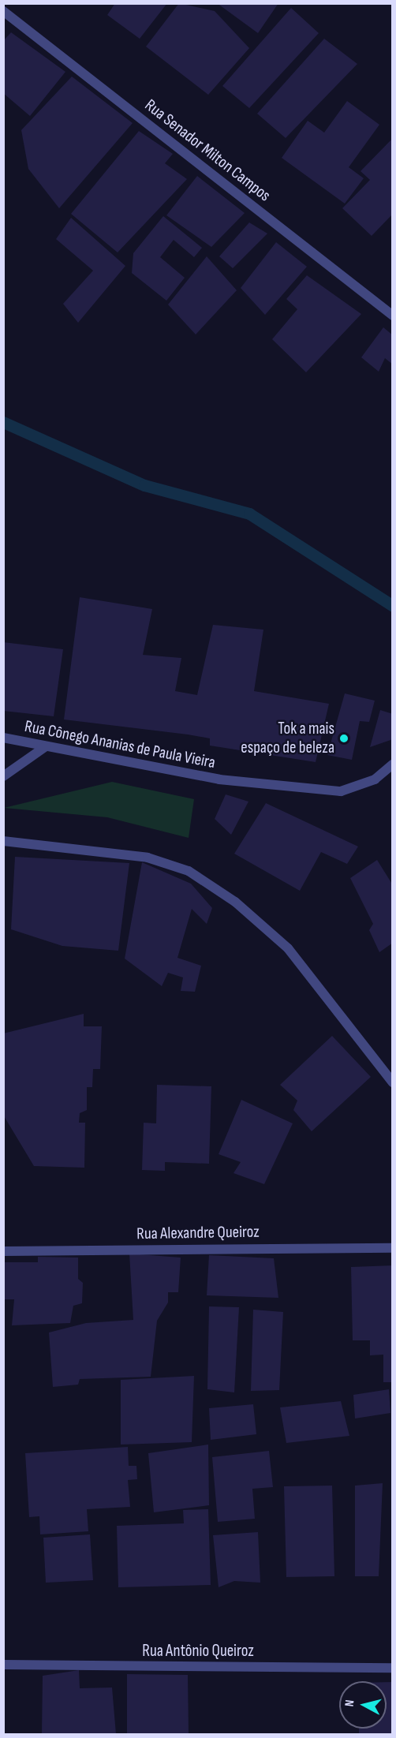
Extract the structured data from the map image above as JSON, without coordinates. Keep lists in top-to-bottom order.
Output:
{
  "streets": {
    "street": [
      "Rua Senador Milton Campos",
      "Rua Cônego Ananias de Paula Vieira",
      "Rua Alexandre Queiroz",
      "Rua Antônio Queiroz"
    ]
  },
  "places": ["Tok a mais espaço de beleza"],
  "north": "left"
}
